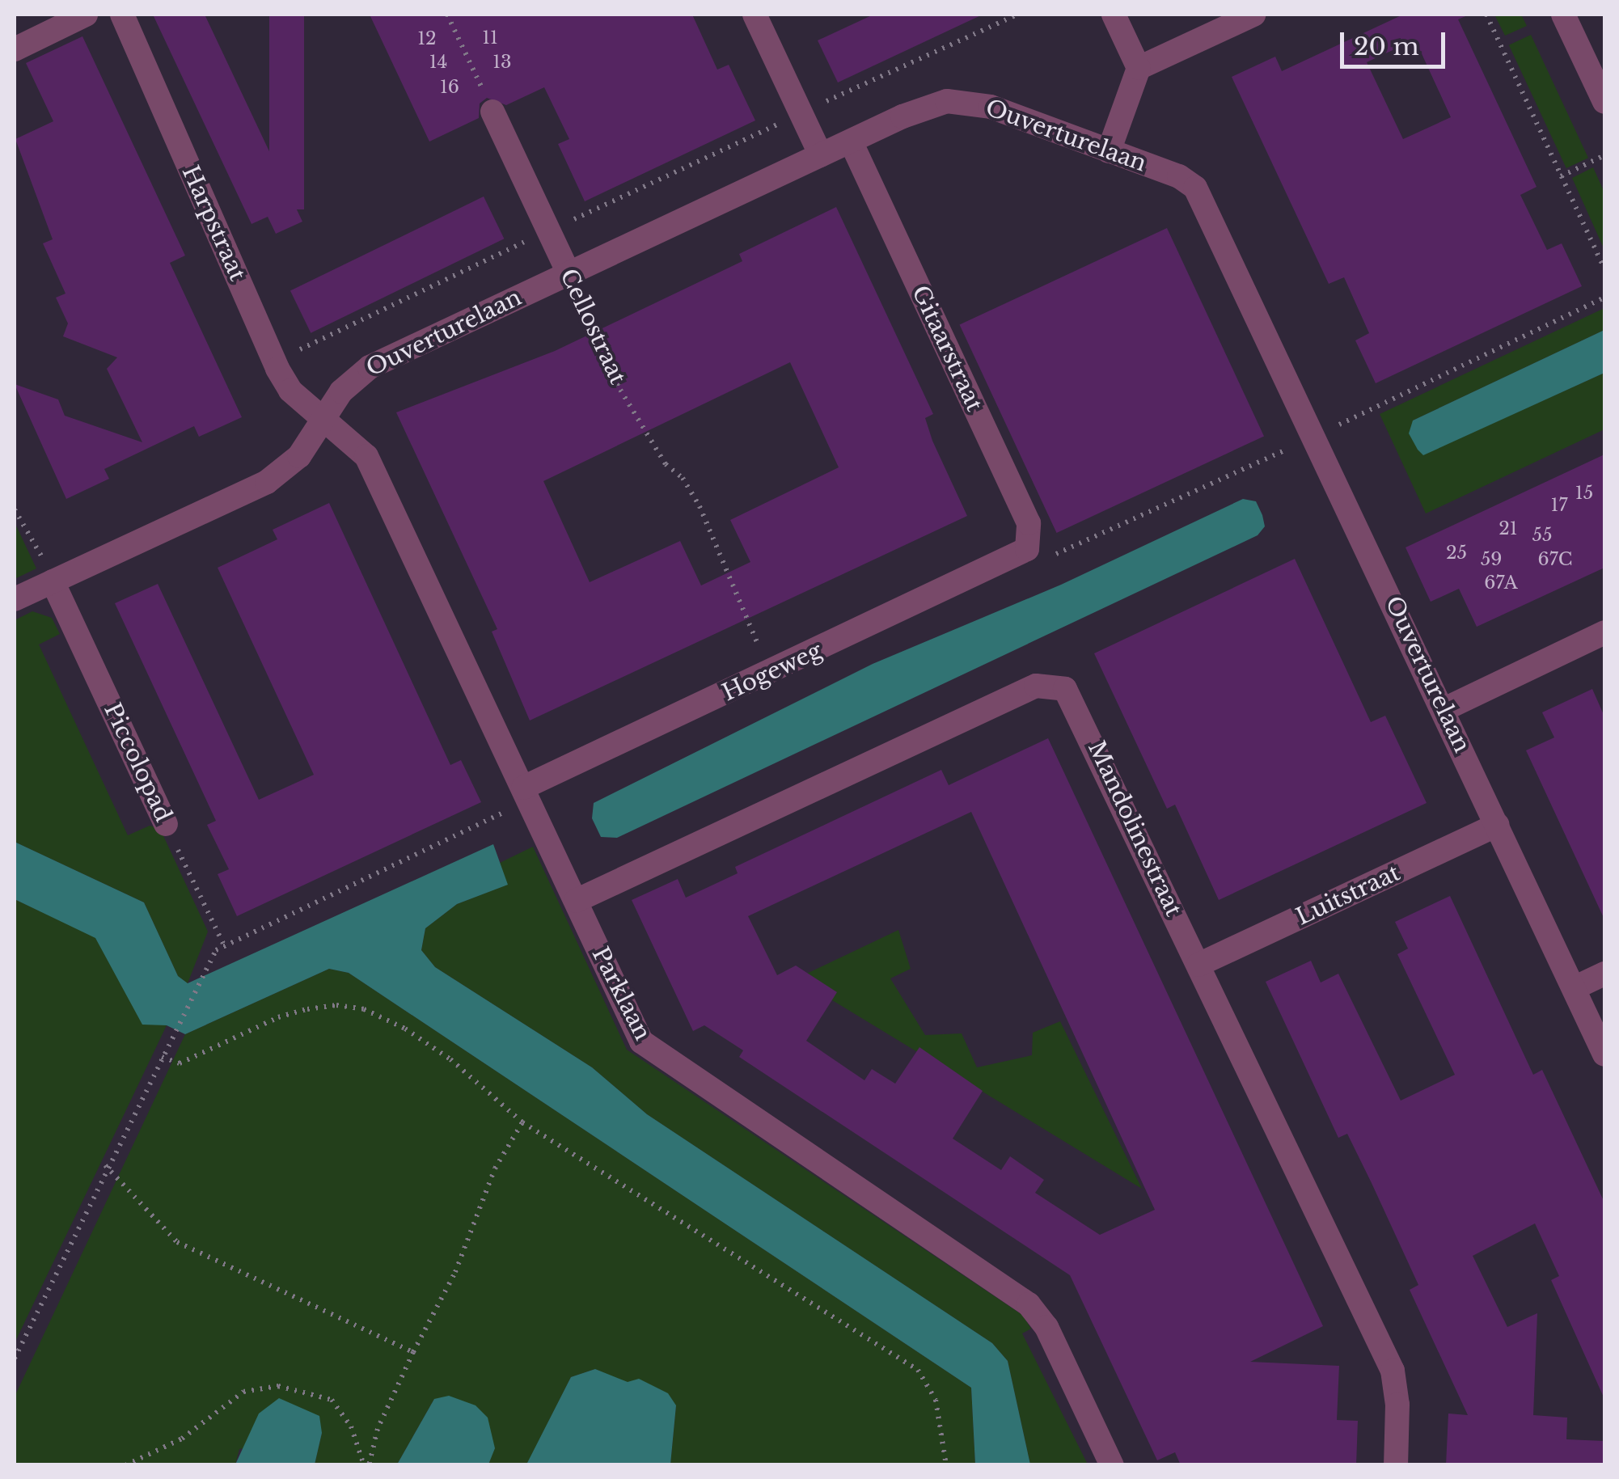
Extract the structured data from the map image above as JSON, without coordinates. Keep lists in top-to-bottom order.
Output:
{
  "streets": {
    "street": [
      "Ouverturelaan",
      "Harpstraat",
      "Cellostraat",
      "Gitaarstraat",
      "Hogeweg",
      "Piccolopad",
      "Mandolinestraat",
      "Luitstraat",
      "Parklaan"
    ]
  },
  "crossings": [
    ["Ouverturelaan", "Harpstraat"],
    ["Ouverturelaan", "Cellostraat"],
    ["Ouverturelaan", "Gitaarstraat"],
    ["Ouverturelaan", "Piccolopad"],
    ["Ouverturelaan", "Luitstraat"],
    ["Ouverturelaan", "Parklaan"],
    ["Harpstraat", "Parklaan"],
    ["Cellostraat", "Hogeweg"],
    ["Gitaarstraat", "Hogeweg"],
    ["Hogeweg", "Parklaan"],
    ["Mandolinestraat", "Luitstraat"],
    ["Mandolinestraat", "Parklaan"]
  ],
  "house_numbers": [
    "11",
    "12",
    "14",
    "13",
    "16",
    "15",
    "17",
    "21",
    "55",
    "25",
    "59",
    "67C",
    "67A"
  ],
  "scale_bar": "20 m"
}
